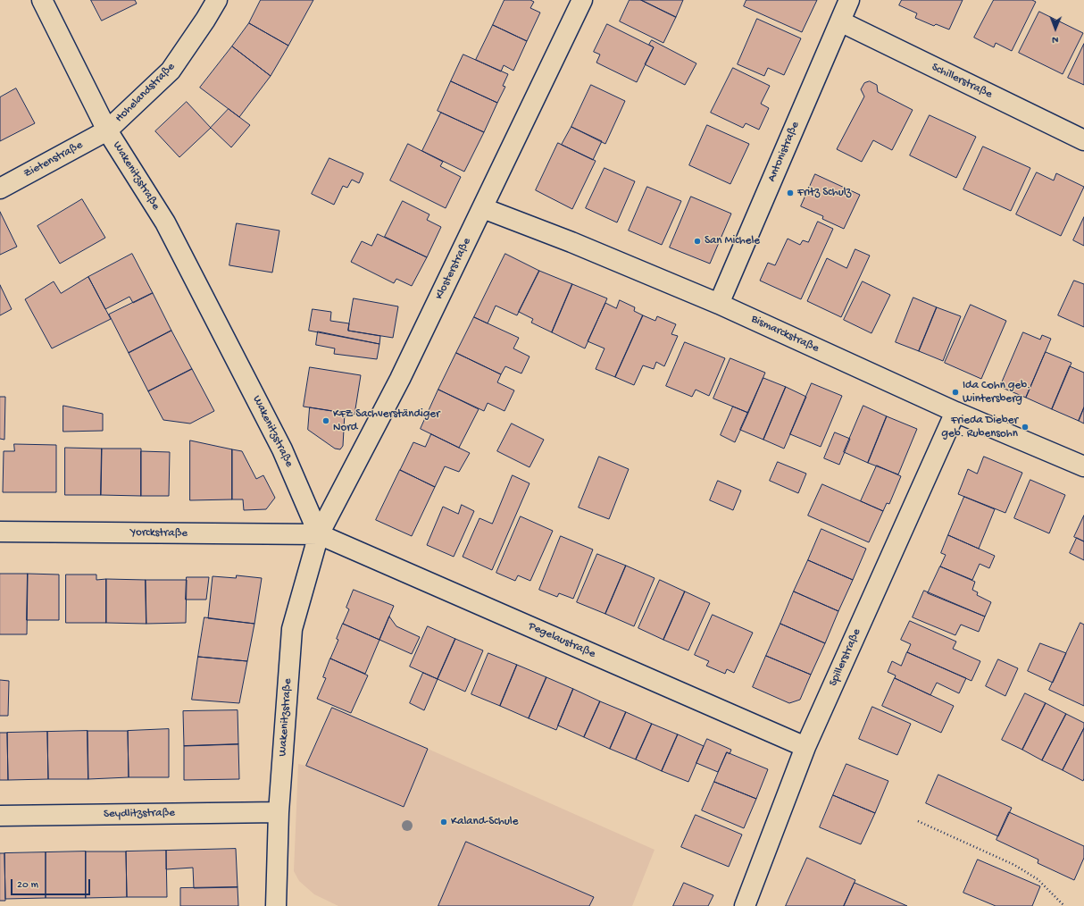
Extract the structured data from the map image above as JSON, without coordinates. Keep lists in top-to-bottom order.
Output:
{
  "streets": {
    "street": [
      "Schillerstraße",
      "Hohelandstraße",
      "Antonistraße",
      "Zietenstraße",
      "Wakenitzstraße",
      "Klosterstraße",
      "Bismarckstraße",
      "Yorckstraße",
      "Pegelaustraße",
      "Spillerstraße",
      "Seydlitzstraße"
    ]
  },
  "crossings": [
    ["Schillerstraße", "Antonistraße"],
    ["Hohelandstraße", "Zietenstraße"],
    ["Hohelandstraße", "Wakenitzstraße"],
    ["Antonistraße", "Bismarckstraße"],
    ["Zietenstraße", "Wakenitzstraße"],
    ["Wakenitzstraße", "Klosterstraße"],
    ["Wakenitzstraße", "Yorckstraße"],
    ["Wakenitzstraße", "Pegelaustraße"],
    ["Wakenitzstraße", "Seydlitzstraße"],
    ["Klosterstraße", "Bismarckstraße"],
    ["Klosterstraße", "Yorckstraße"],
    ["Klosterstraße", "Pegelaustraße"],
    ["Bismarckstraße", "Spillerstraße"],
    ["Yorckstraße", "Pegelaustraße"],
    ["Pegelaustraße", "Spillerstraße"]
  ],
  "places": [
    "Fritz Schulz",
    "San Michele",
    "Ida Cohn geb. Wintersberg",
    "KFZ Sachverständiger Nord",
    "Frieda Dieber geb. Rubensohn",
    "Kaland-Schule"
  ],
  "scale_bar": "20 m",
  "north": "bottom"
}
